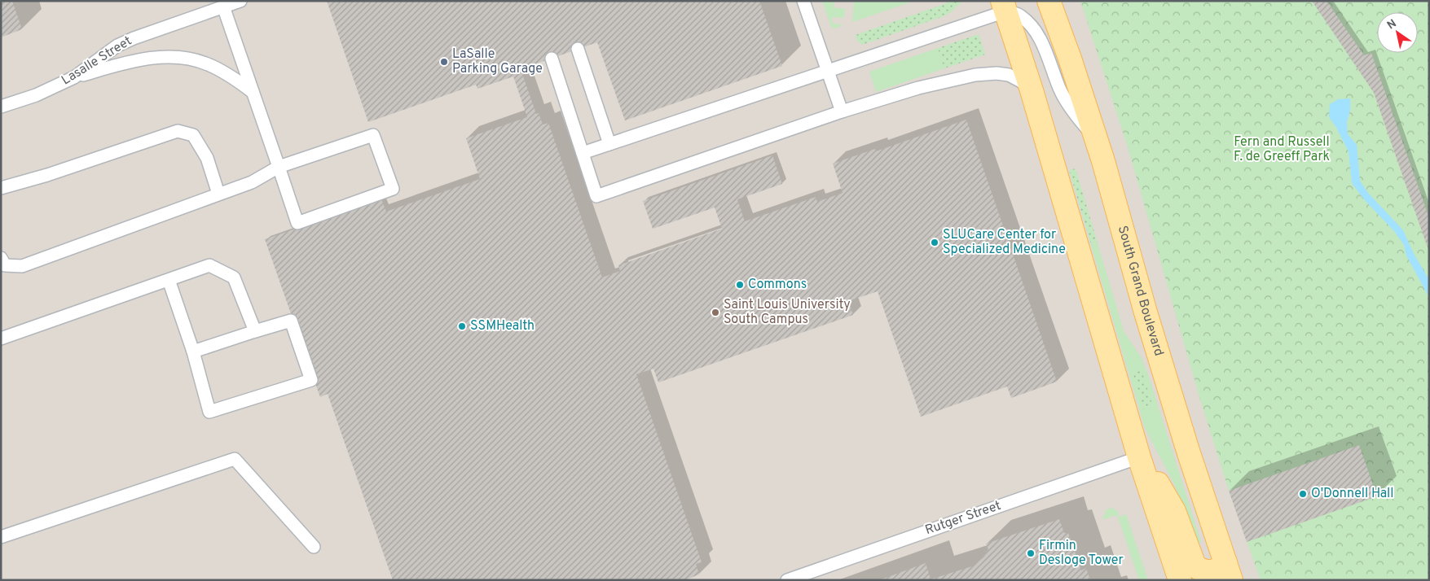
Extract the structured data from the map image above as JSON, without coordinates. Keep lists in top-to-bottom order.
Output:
{
  "streets": {
    "main road": ["South Grand Boulevard"],
    "lane": ["Lasalle Street", "Rutger Street"]
  },
  "parks": ["Fern and Russell F. de Greeff Park"],
  "places": [
    "LaSalle Parking Garage",
    "SLUCare Center for Specialized Medicine",
    "Commons",
    "Saint Louis University South Campus",
    "SSMHealth",
    "O'Donnell Hall",
    "Firmin Desloge Tower"
  ],
  "north": "top left"
}
